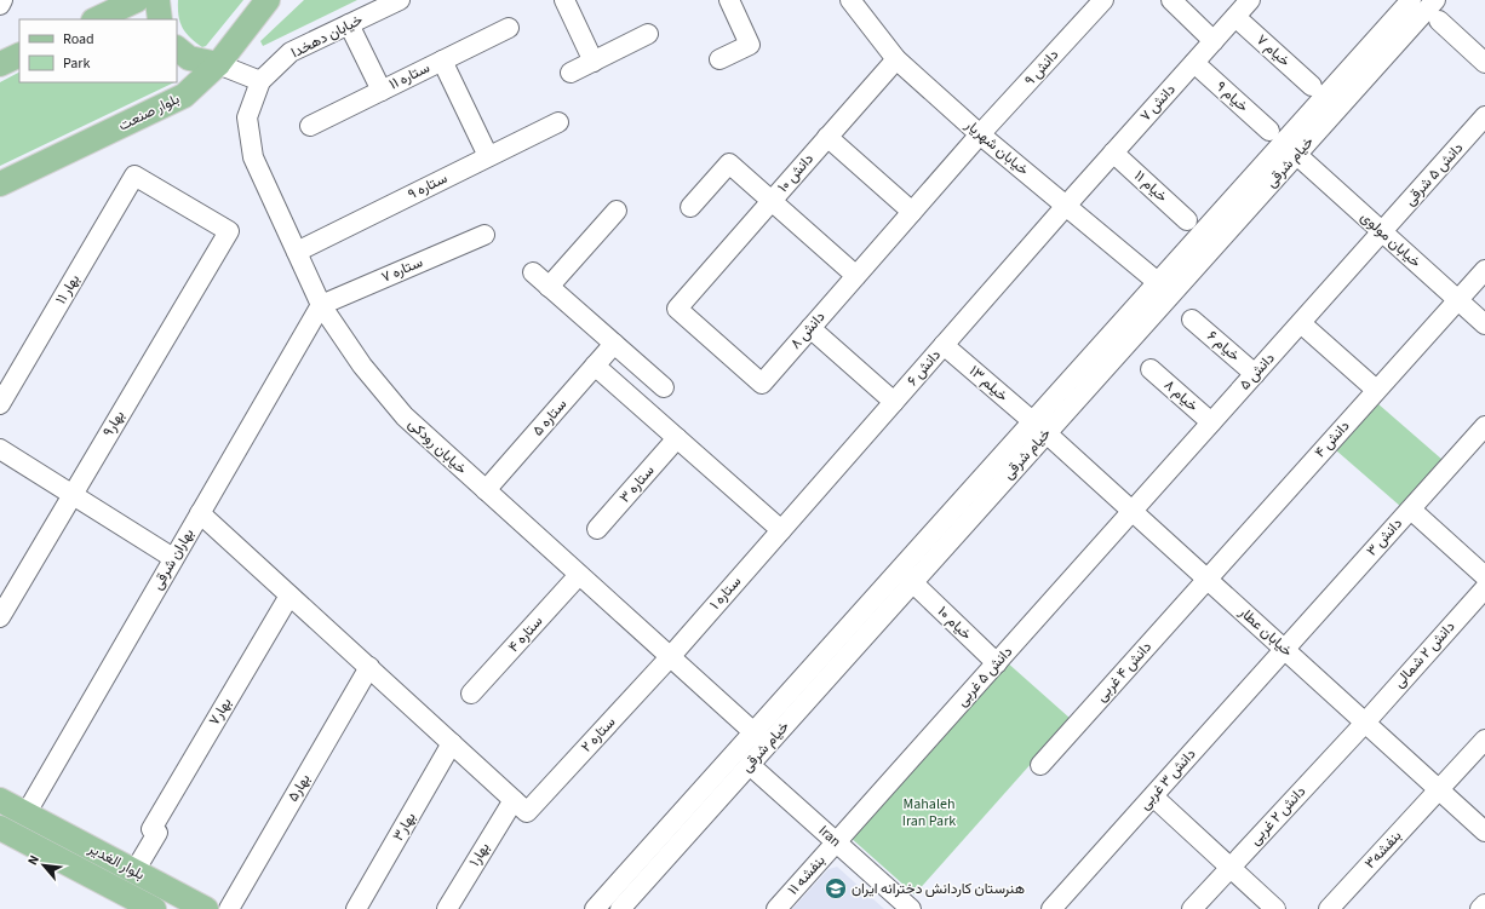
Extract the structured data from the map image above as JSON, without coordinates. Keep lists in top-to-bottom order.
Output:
{
  "streets": {
    "main road": ["بلوار صنعت", "بلوار الغدیر"],
    "street": [
      "خیابان دهخدا",
      "خیام ۷",
      "دانش ۹",
      "ستاره ۱۱",
      "خیام ۹",
      "دانش ۷",
      "خیابان شهریار",
      "خیام شرقی",
      "دانش ۱۰",
      "دانش ۵ شرقی",
      "ستاره ۹",
      "خیام ۱۱",
      "خیابان مولوی",
      "ستاره ۷",
      "بهار ۱۱",
      "دانش ۸",
      "خیام ۶",
      "دانش ۶",
      "دانش ۵",
      "خیلم ۱۳",
      "خیام ۸",
      "ستاره ۵",
      "بهار۹",
      "دانش ۴",
      "خیابان رودکی",
      "ستاره ۳",
      "دانش ۳",
      "بهاران شرقی",
      "ستاره ۱",
      "خیام ۱۰",
      "خیابان عطار",
      "ستاره ۴",
      "دانش ۲ شمالی",
      "دانش ۴ غربی",
      "دانش ۵ غربی",
      "بهار۷",
      "ستاره ۲",
      "دانش ۳ غربی",
      "بهار۵",
      "دانش ۲ غربی",
      "بهار۳",
      "Iran",
      "بنفشه۳",
      "بهار۱",
      "بنفشه ۱۱"
    ]
  },
  "crossings": [
    ["خیابان دهخدا", "خیابان رودکی"],
    ["خیام ۷", "دانش ۷"],
    ["دانش ۹", "خیابان شهریار"],
    ["دانش ۹", "دانش ۸"],
    ["خیام ۹", "دانش ۷"],
    ["خیام ۹", "خیام شرقی"],
    ["خیام ۹", "خیابان مولوی"],
    ["دانش ۷", "خیابان شهریار"],
    ["دانش ۷", "خیام ۱۱"],
    ["دانش ۷", "دانش ۶"],
    ["خیابان شهریار", "خیام شرقی"],
    ["خیابان شهریار", "دانش ۱۰"],
    ["خیابان شهریار", "دانش ۸"],
    ["خیابان شهریار", "دانش ۶"],
    ["خیام شرقی", "خیابان مولوی"],
    ["خیام شرقی", "خیلم ۱۳"],
    ["خیام شرقی", "خیابان رودکی"],
    ["خیام شرقی", "خیام ۱۰"],
    ["خیام شرقی", "خیابان عطار"],
    ["خیام شرقی", "Iran"],
    ["دانش ۱۰", "دانش ۸"],
    ["دانش ۵ شرقی", "خیابان مولوی"],
    ["دانش ۵ شرقی", "دانش ۵"],
    ["ستاره ۹", "خیابان رودکی"],
    ["خیابان مولوی", "دانش ۵"],
    ["خیابان مولوی", "دانش ۴"],
    ["ستاره ۷", "خیابان رودکی"],
    ["ستاره ۷", "بهاران شرقی"],
    ["بهار ۱۱", "بهار۹"],
    ["خیام ۶", "دانش ۵"],
    ["دانش ۶", "خیلم ۱۳"],
    ["دانش ۶", "ستاره ۱"],
    ["دانش ۵", "خیام ۸"],
    ["دانش ۵", "خیابان عطار"],
    ["دانش ۵", "دانش ۵ غربی"],
    ["خیلم ۱۳", "خیابان عطار"],
    ["ستاره ۵", "خیابان رودکی"],
    ["دانش ۴", "خیابان عطار"],
    ["دانش ۴", "دانش ۴ غربی"],
    ["خیابان رودکی", "بهاران شرقی"],
    ["خیابان رودکی", "ستاره ۱"],
    ["خیابان رودکی", "ستاره ۴"],
    ["خیابان رودکی", "ستاره ۲"],
    ["دانش ۳", "خیابان عطار"],
    ["دانش ۳", "دانش ۳ غربی"],
    ["بهاران شرقی", "بلوار الغدیر"],
    ["ستاره ۱", "ستاره ۲"],
    ["خیام ۱۰", "دانش ۵ غربی"],
    ["خیابان عطار", "دانش ۲ شمالی"],
    ["خیابان عطار", "دانش ۴ غربی"],
    ["خیابان عطار", "دانش ۵ غربی"],
    ["خیابان عطار", "دانش ۳ غربی"],
    ["خیابان عطار", "دانش ۲ غربی"],
    ["خیابان عطار", "بنفشه۳"],
    ["دانش ۲ شمالی", "دانش ۲ غربی"],
    ["دانش ۵ غربی", "Iran"],
    ["دانش ۵ غربی", "بنفشه ۱۱"],
    ["بهار۷", "بلوار الغدیر"],
    ["ستاره ۲", "بهار۱"],
    ["Iran", "بنفشه ۱۱"]
  ],
  "parks": ["Mahaleh Iran Park"],
  "places": {
    "school or university": ["هنرستان کاردانش دخترانه ایران"]
  },
  "legend": ["Road", "Park"],
  "north": "top left"
}
